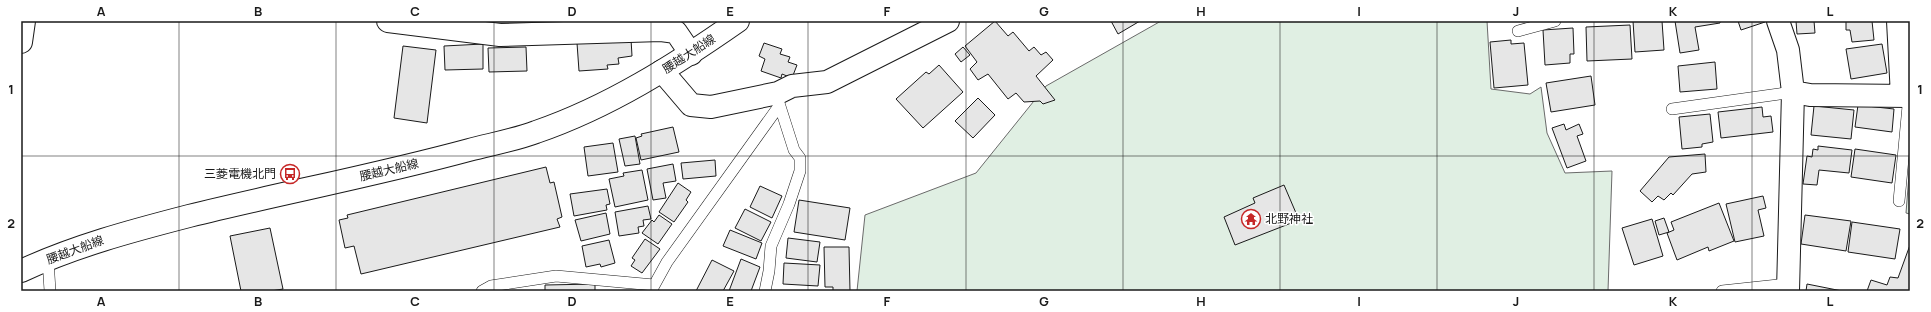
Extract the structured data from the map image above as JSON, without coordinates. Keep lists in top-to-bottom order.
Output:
{
  "streets": {
    "street": ["腰越大船線"]
  },
  "places": {
    "bus stop": ["三菱電機北門"],
    "temple": ["北野神社"]
  },
  "grid": {
    "columns": [
      "A",
      "B",
      "C",
      "D",
      "E",
      "F",
      "G",
      "H",
      "I",
      "J",
      "K",
      "L"
    ],
    "rows": ["1", "2"]
  }
}
